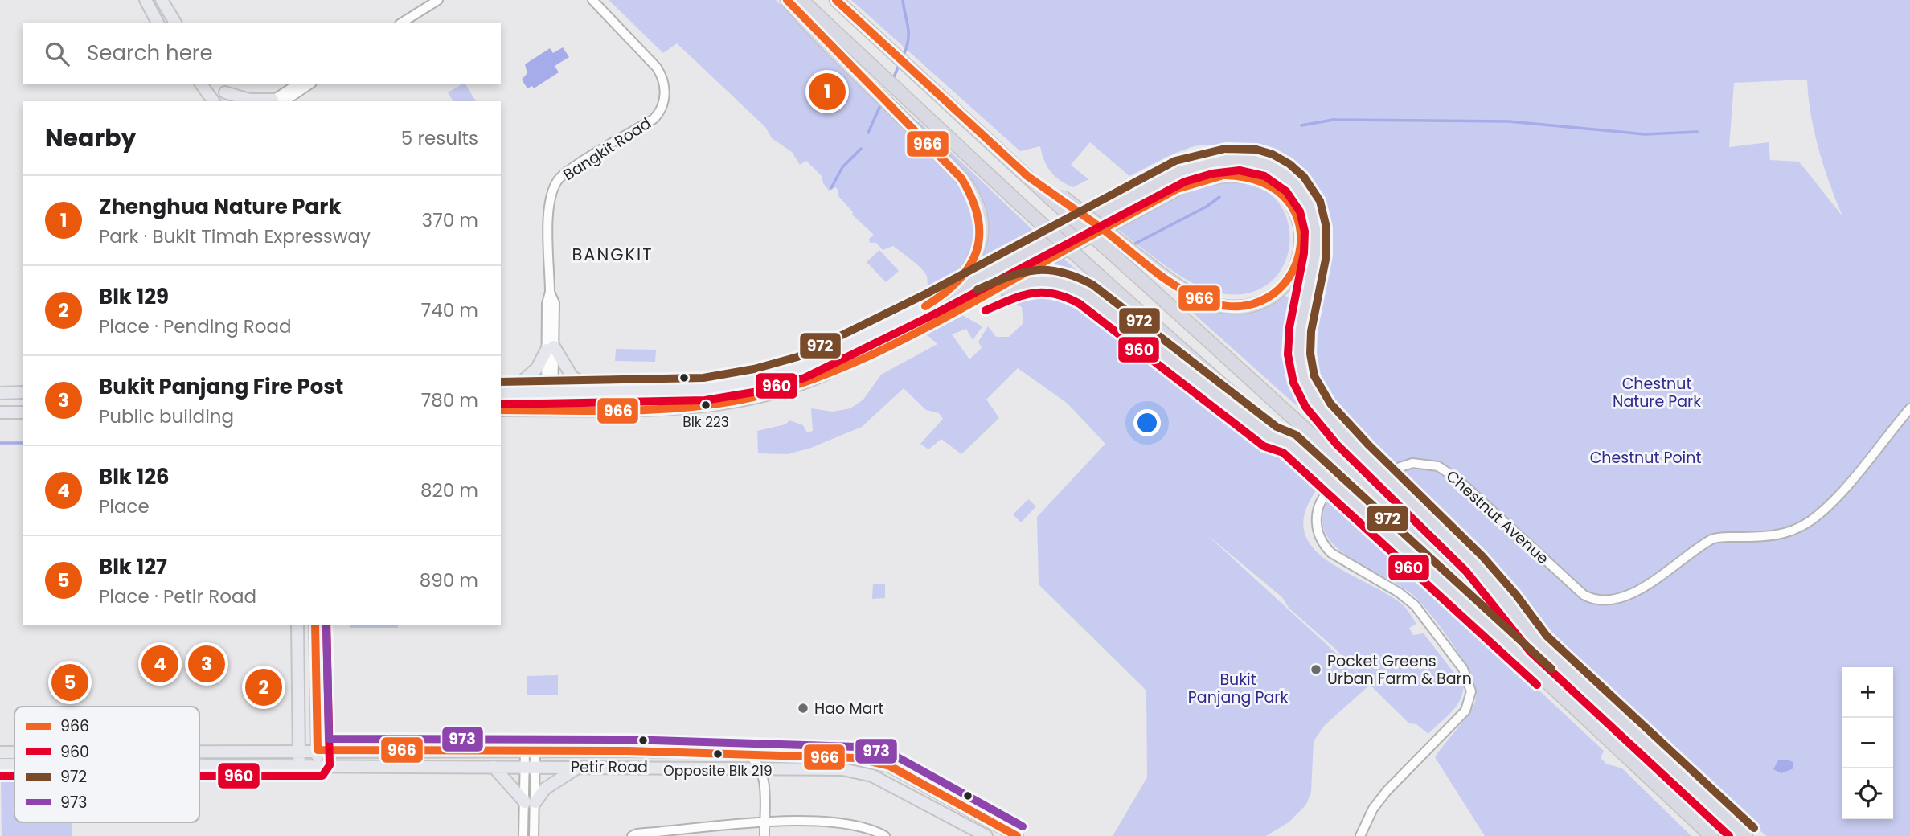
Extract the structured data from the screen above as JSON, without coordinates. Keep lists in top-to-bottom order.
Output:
{
  "streets": {
    "main road": ["Petir Road"],
    "street": ["Bangkit Road", "Chestnut Avenue"]
  },
  "districts": ["BANGKIT"],
  "parks": ["Chestnut Nature Park", "Chestnut Point", "Bukit Panjang Park"],
  "places": [
    "Blk 223",
    "Pocket Greens Urban Farm & Barn",
    "Hao Mart",
    "Opposite Blk 219"
  ],
  "lines": [
    "transit line 966",
    "transit line 972",
    "transit line 960",
    "transit line 973"
  ],
  "legend": [
    "966",
    "960",
    "972",
    "973"
  ],
  "page": {
    "search": "Search here",
    "pins": [
      "1",
      "3",
      "4",
      "5",
      "2"
    ],
    "heading": ["Nearby", "5 results"],
    "list": [
      {
        "mark": "1",
        "name": "Zhenghua Nature Park",
        "note": "Park · Bukit Timah Expressway",
        "value": "370 m"
      },
      {
        "mark": "2",
        "name": "Blk 129",
        "note": "Place · Pending Road",
        "value": "740 m"
      },
      {
        "mark": "3",
        "name": "Bukit Panjang Fire Post",
        "note": "Public building",
        "value": "780 m"
      },
      {
        "mark": "4",
        "name": "Blk 126",
        "note": "Place",
        "value": "820 m"
      },
      {
        "mark": "5",
        "name": "Blk 127",
        "note": "Place · Petir Road",
        "value": "890 m"
      }
    ],
    "map_buttons": ["+", "−"]
  }
}
